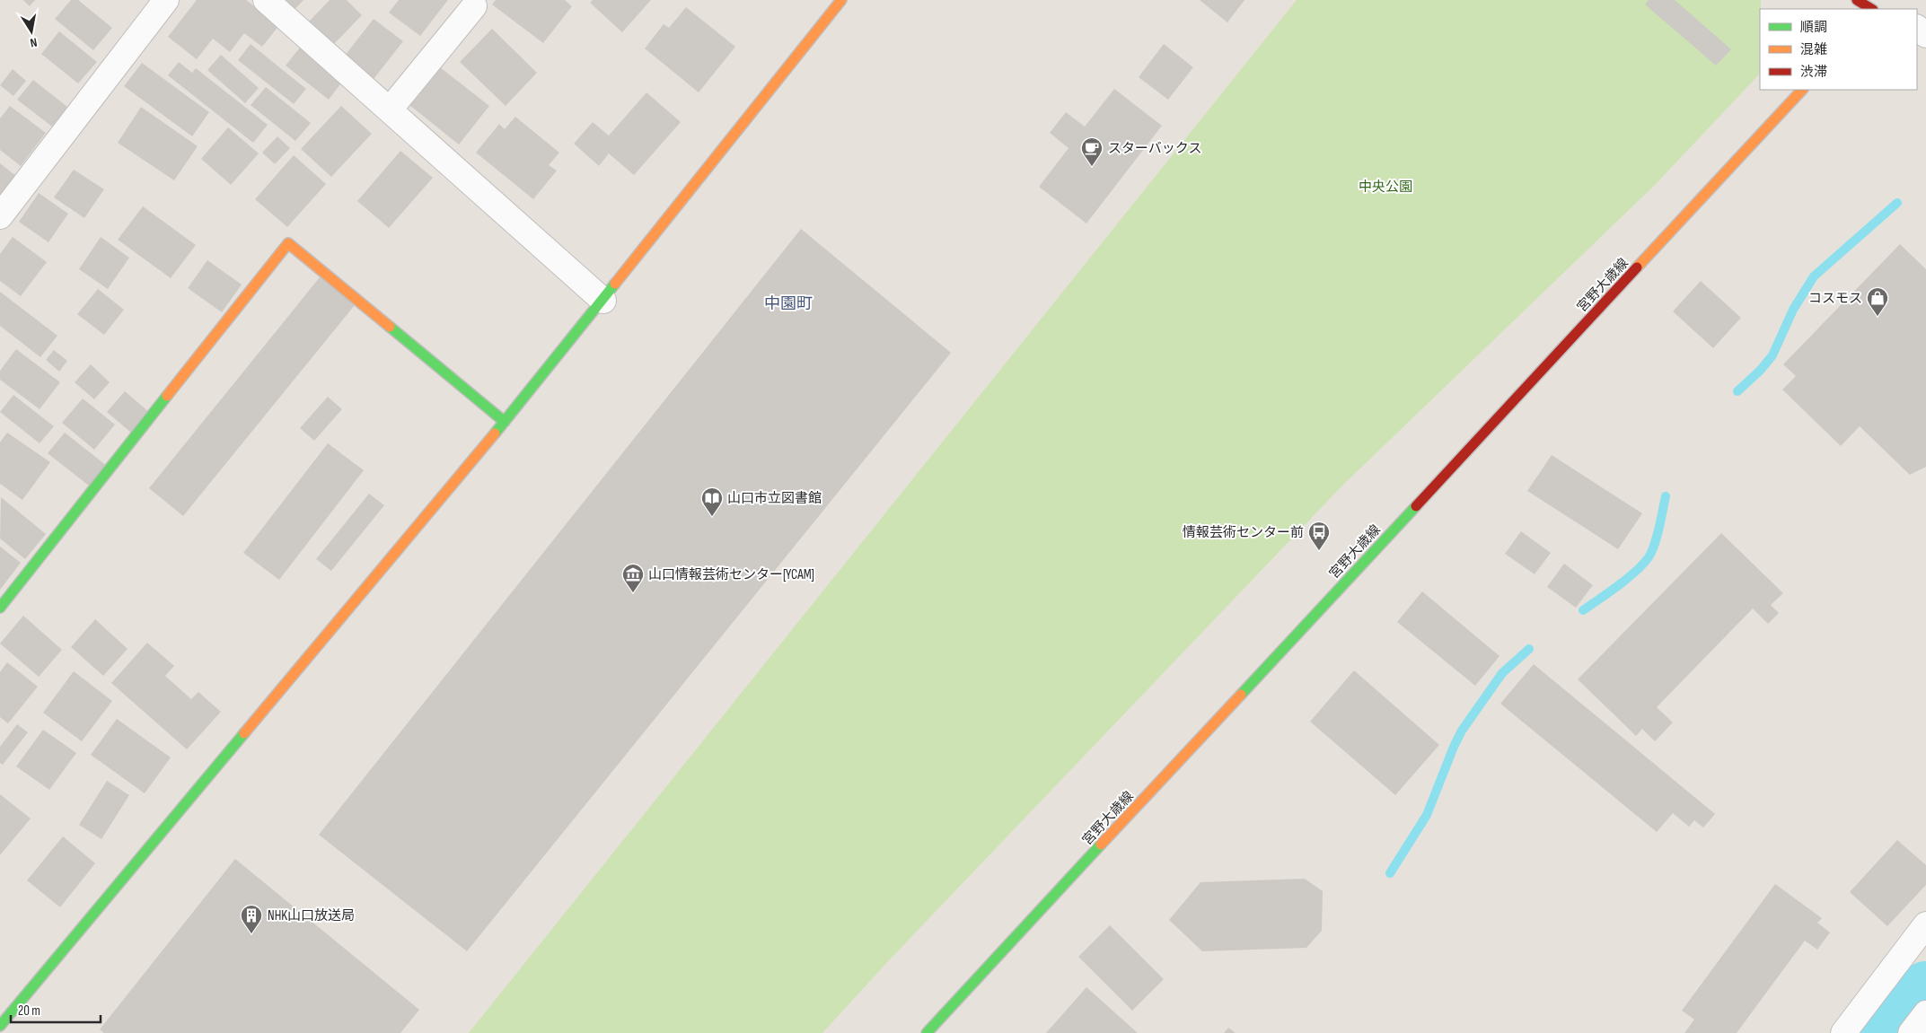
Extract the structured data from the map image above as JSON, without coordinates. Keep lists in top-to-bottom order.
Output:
{
  "streets": {
    "street": ["宮野大歳線"]
  },
  "districts": ["中園町"],
  "parks": ["中央公園"],
  "places": {
    "cafe": ["スターバックス"],
    "shop": ["コスモス"],
    "library": ["山口市立図書館"],
    "bus stop": ["情報芸術センター前"],
    "museum": ["山口情報芸術センター[YCAM]"],
    "building": ["NHK山口放送局"]
  },
  "legend": ["順調", "混雑", "渋滞"],
  "scale_bar": "20 m",
  "north": "bottom"
}
